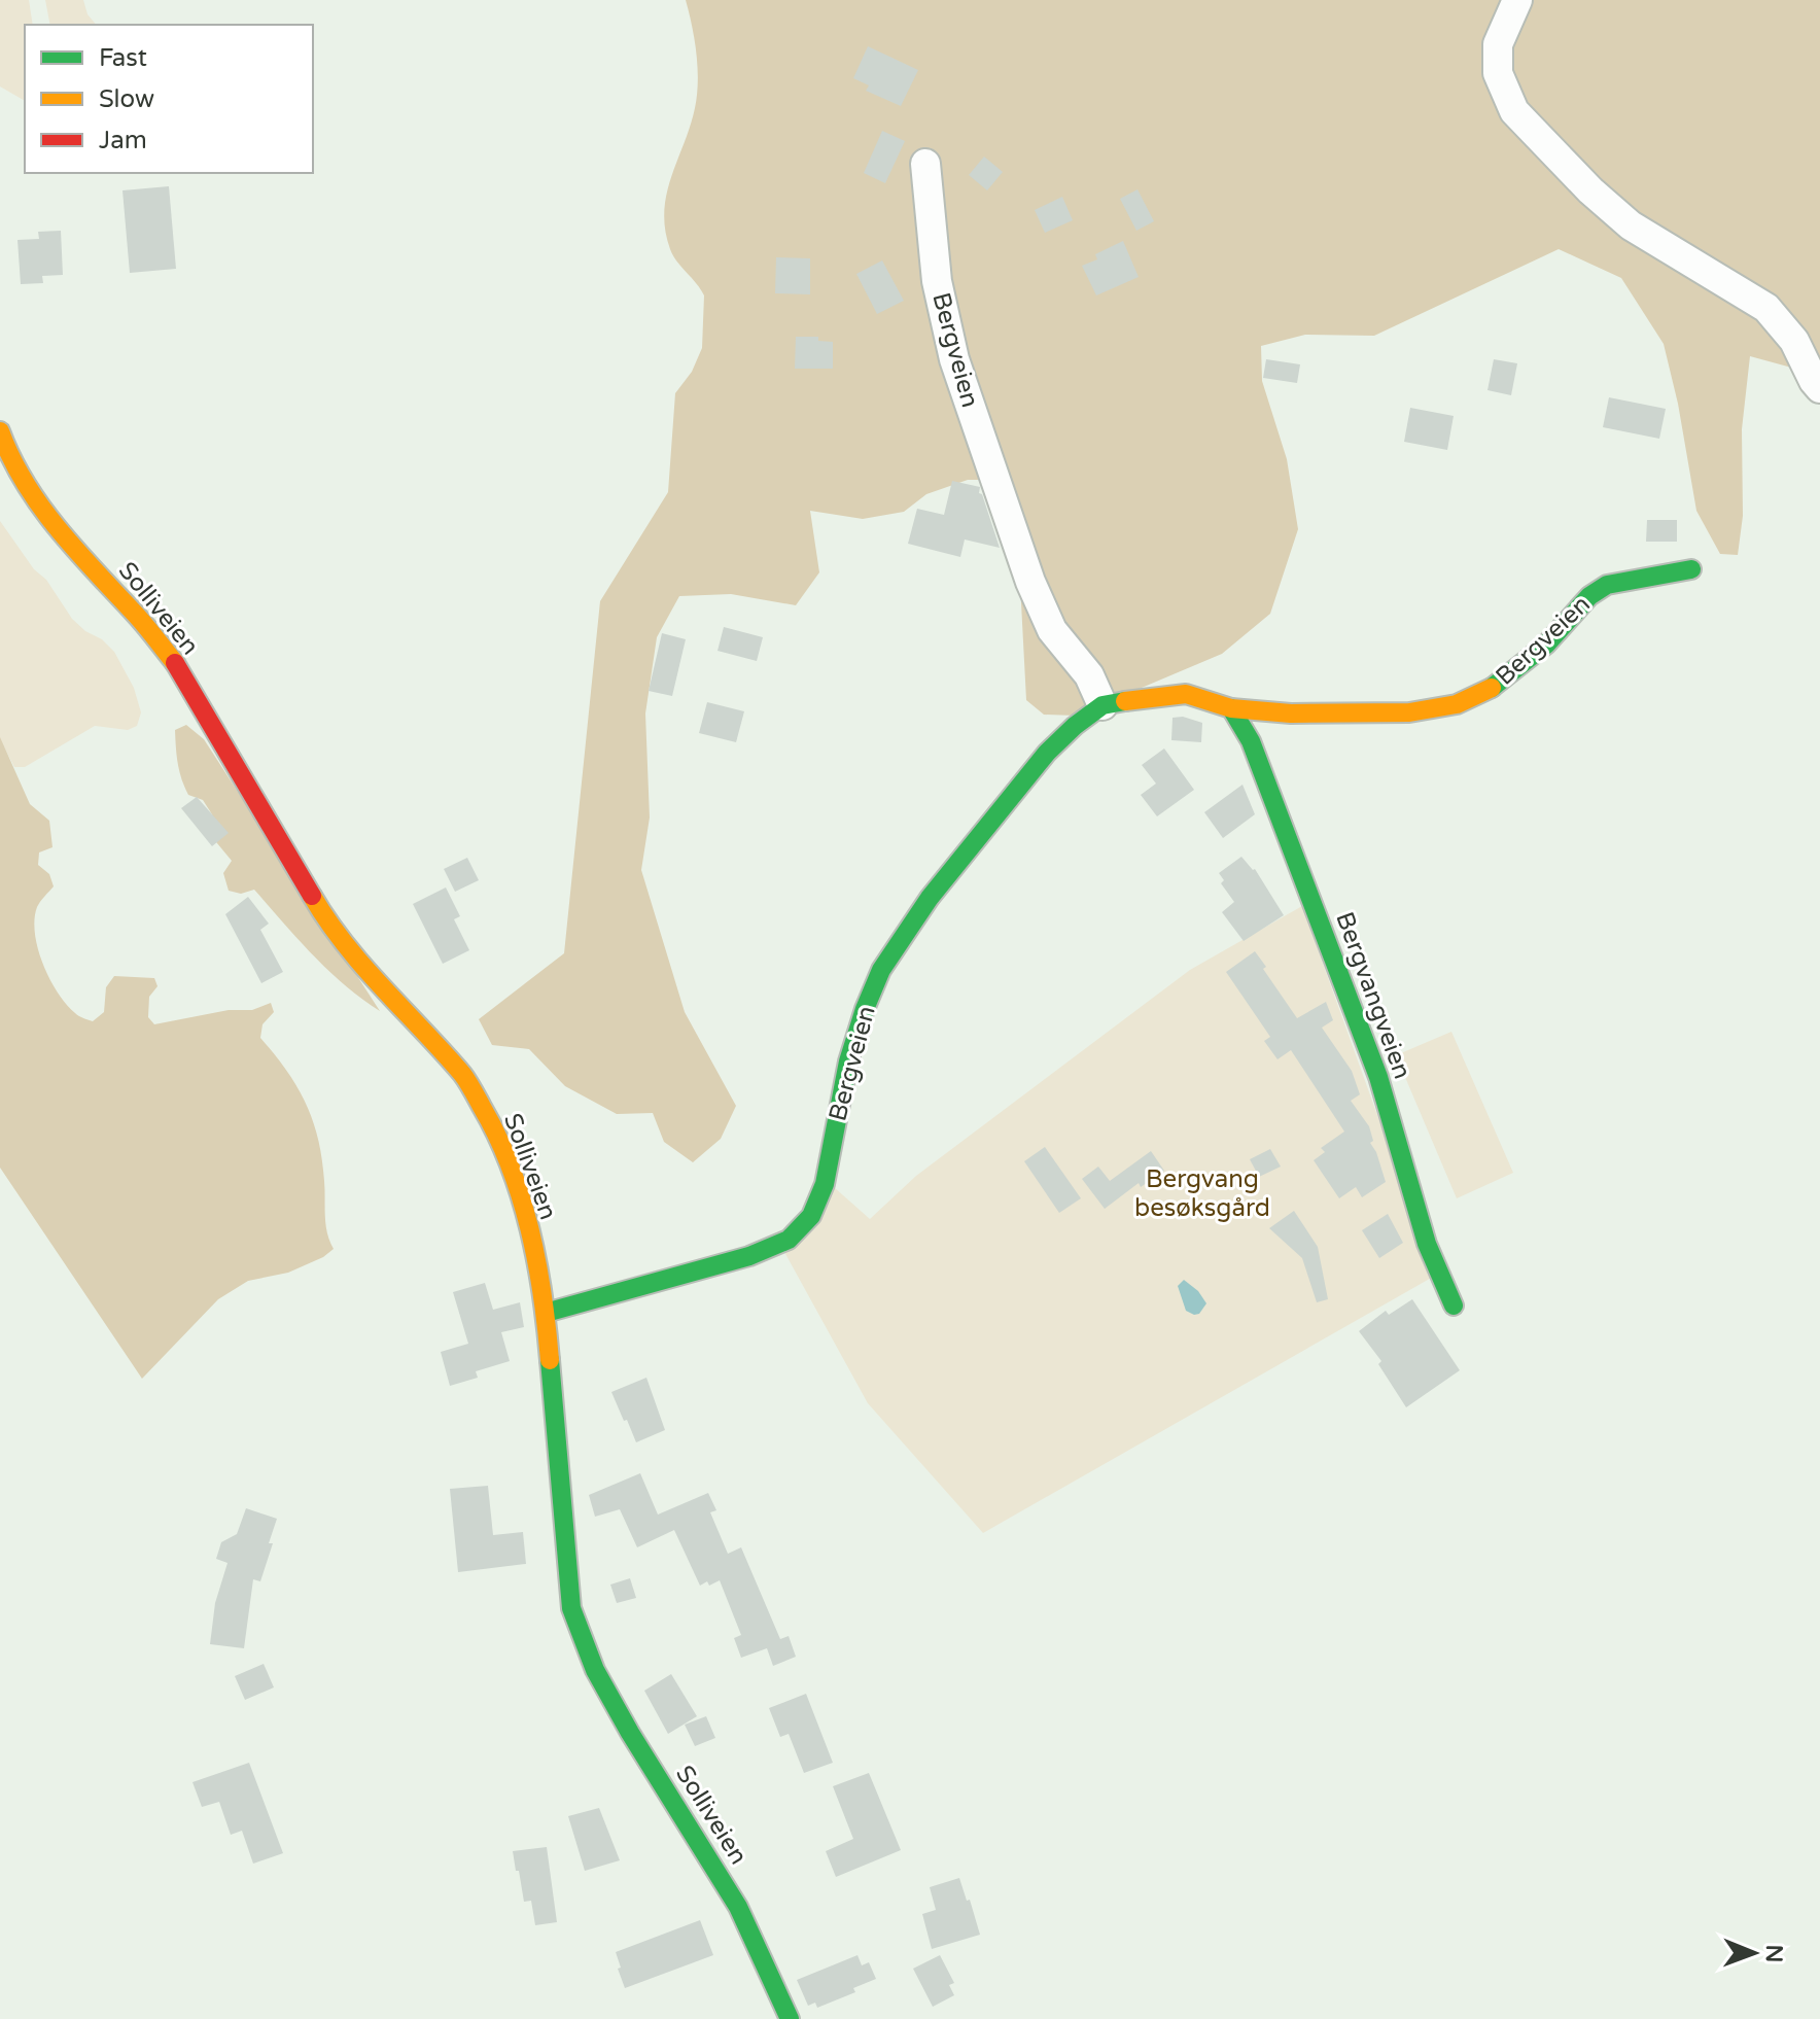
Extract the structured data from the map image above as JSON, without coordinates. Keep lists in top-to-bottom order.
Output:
{
  "streets": {
    "street": ["Bergveien", "Solliveien", "Bergvangveien"]
  },
  "crossings": [
    ["Bergveien", "Solliveien"],
    ["Bergveien", "Bergvangveien"]
  ],
  "parks": ["Bergvang besøksgård"],
  "legend": ["Fast", "Slow", "Jam"],
  "north": "right"
}
